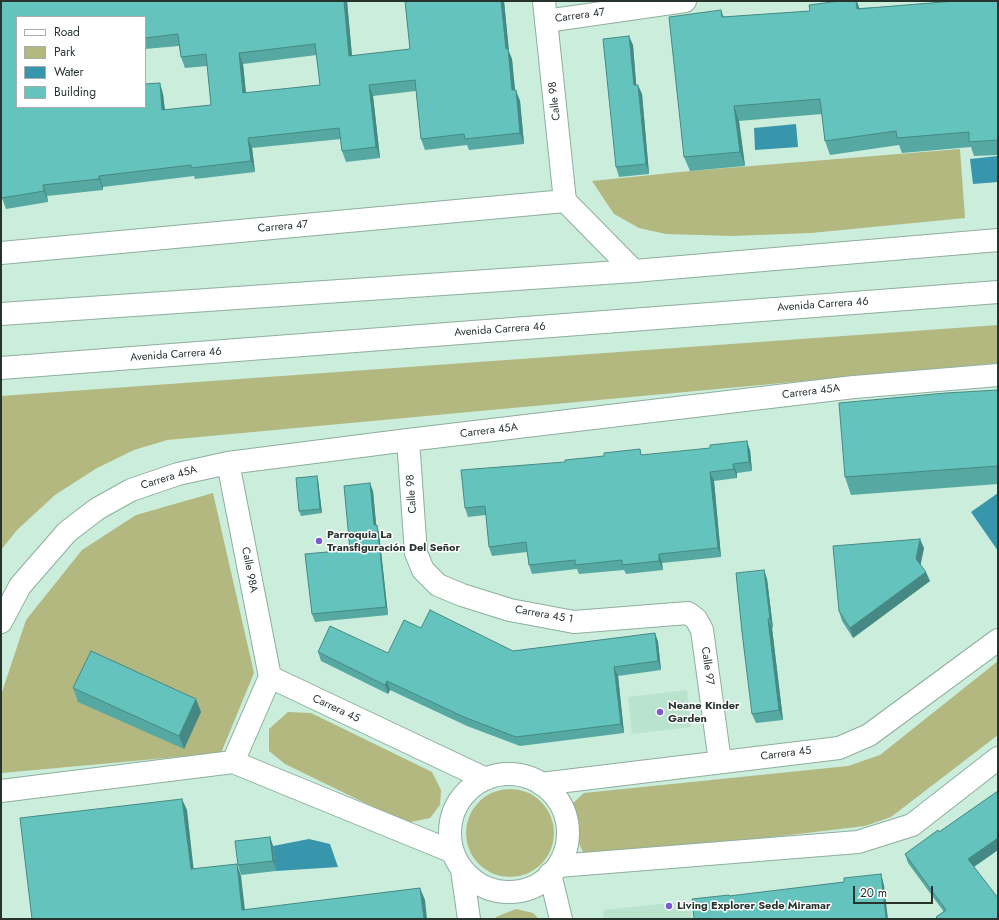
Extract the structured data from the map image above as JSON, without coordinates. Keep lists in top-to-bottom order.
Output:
{
  "streets": {
    "street": [
      "Carrera 47",
      "Calle 98",
      "Avenida Carrera 46",
      "Carrera 45A",
      "Calle 98A",
      "Carrera 45 1",
      "Calle 97",
      "Carrera 45"
    ]
  },
  "crossings": [
    ["Carrera 47", "Calle 98"],
    ["Calle 98", "Carrera 45A"],
    ["Calle 98", "Carrera 45 1"],
    ["Carrera 45A", "Calle 98A"],
    ["Calle 98A", "Carrera 45"],
    ["Carrera 45 1", "Calle 97"],
    ["Calle 97", "Carrera 45"]
  ],
  "places": ["Parroquia La Transfiguración Del Señor", "Neane Kinder Garden", "Living Explorer Sede Miramar"],
  "legend": [
    "Road",
    "Park",
    "Water",
    "Building"
  ],
  "scale_bar": "20 m"
}
